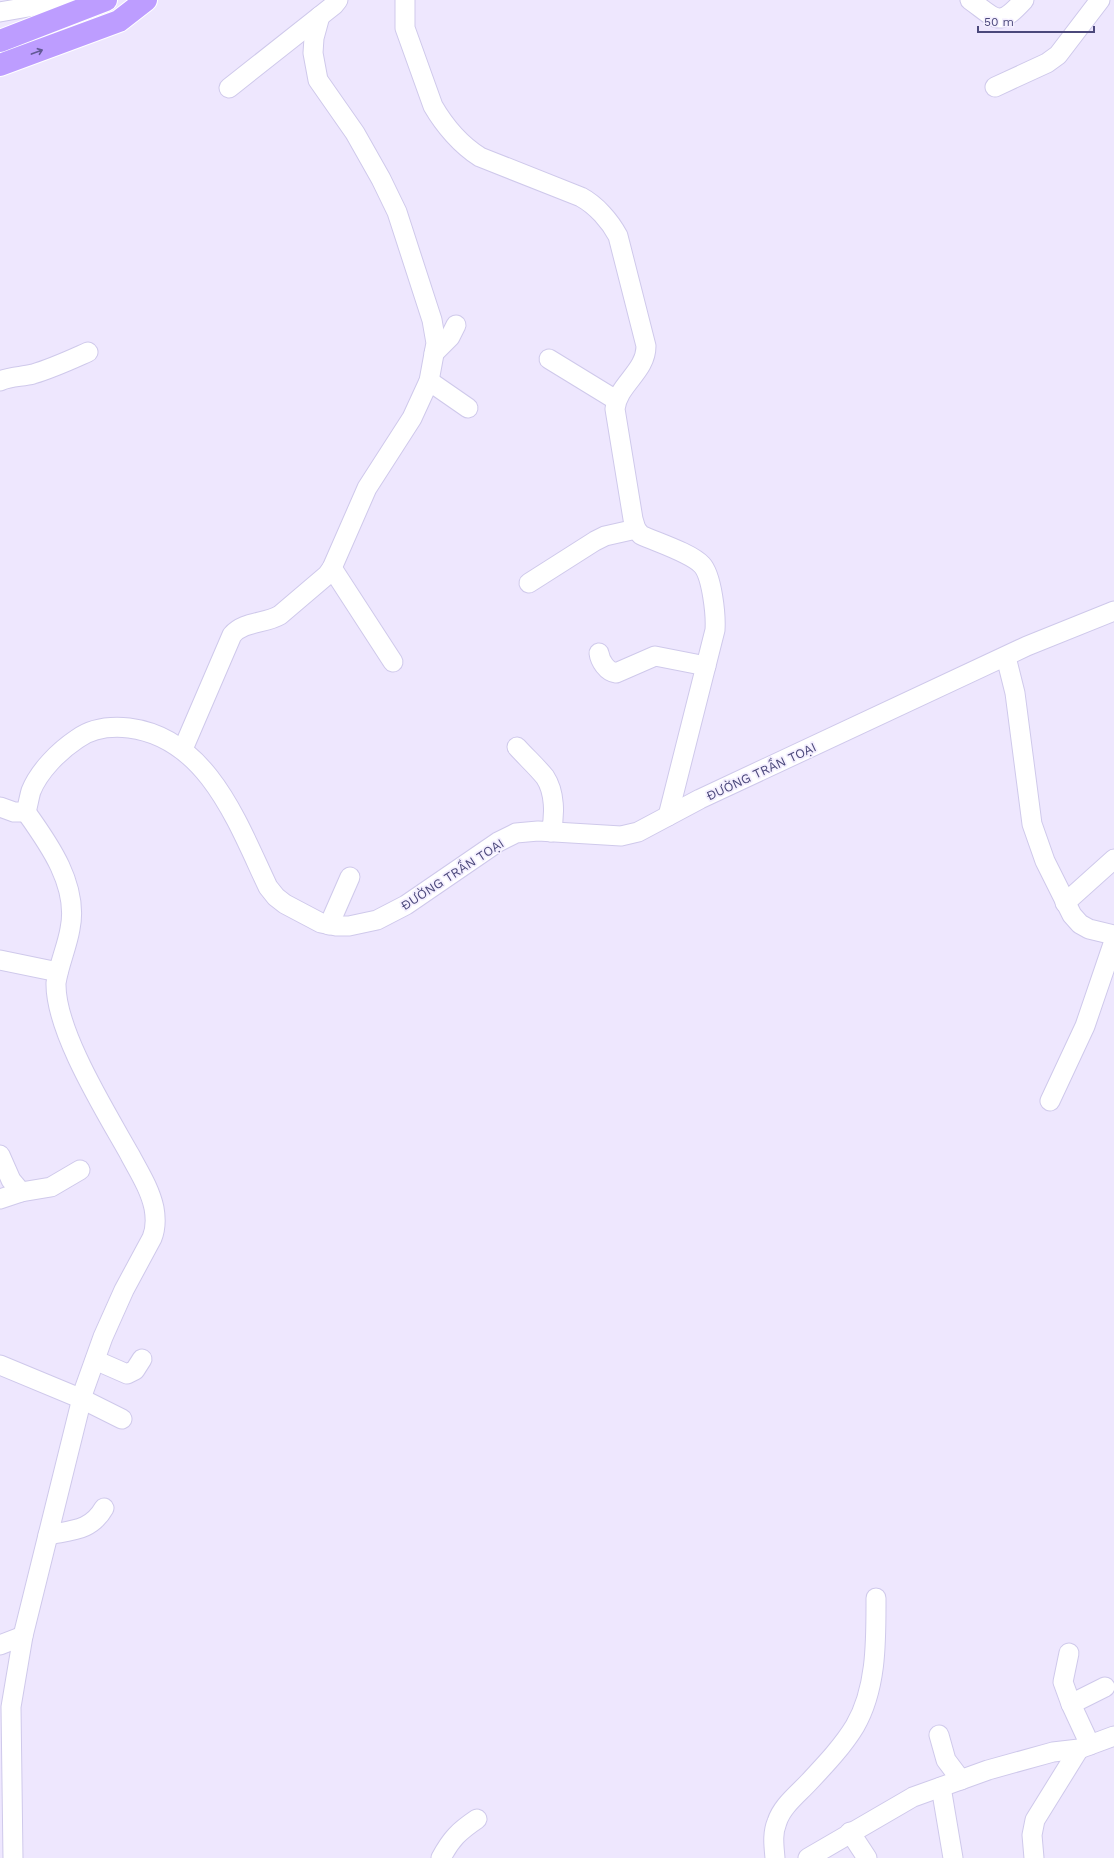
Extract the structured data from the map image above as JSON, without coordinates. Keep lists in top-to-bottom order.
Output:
{
  "streets": {
    "street": ["ĐƯỜNG TRẦN TOẠI"]
  },
  "scale_bar": "50 m"
}
